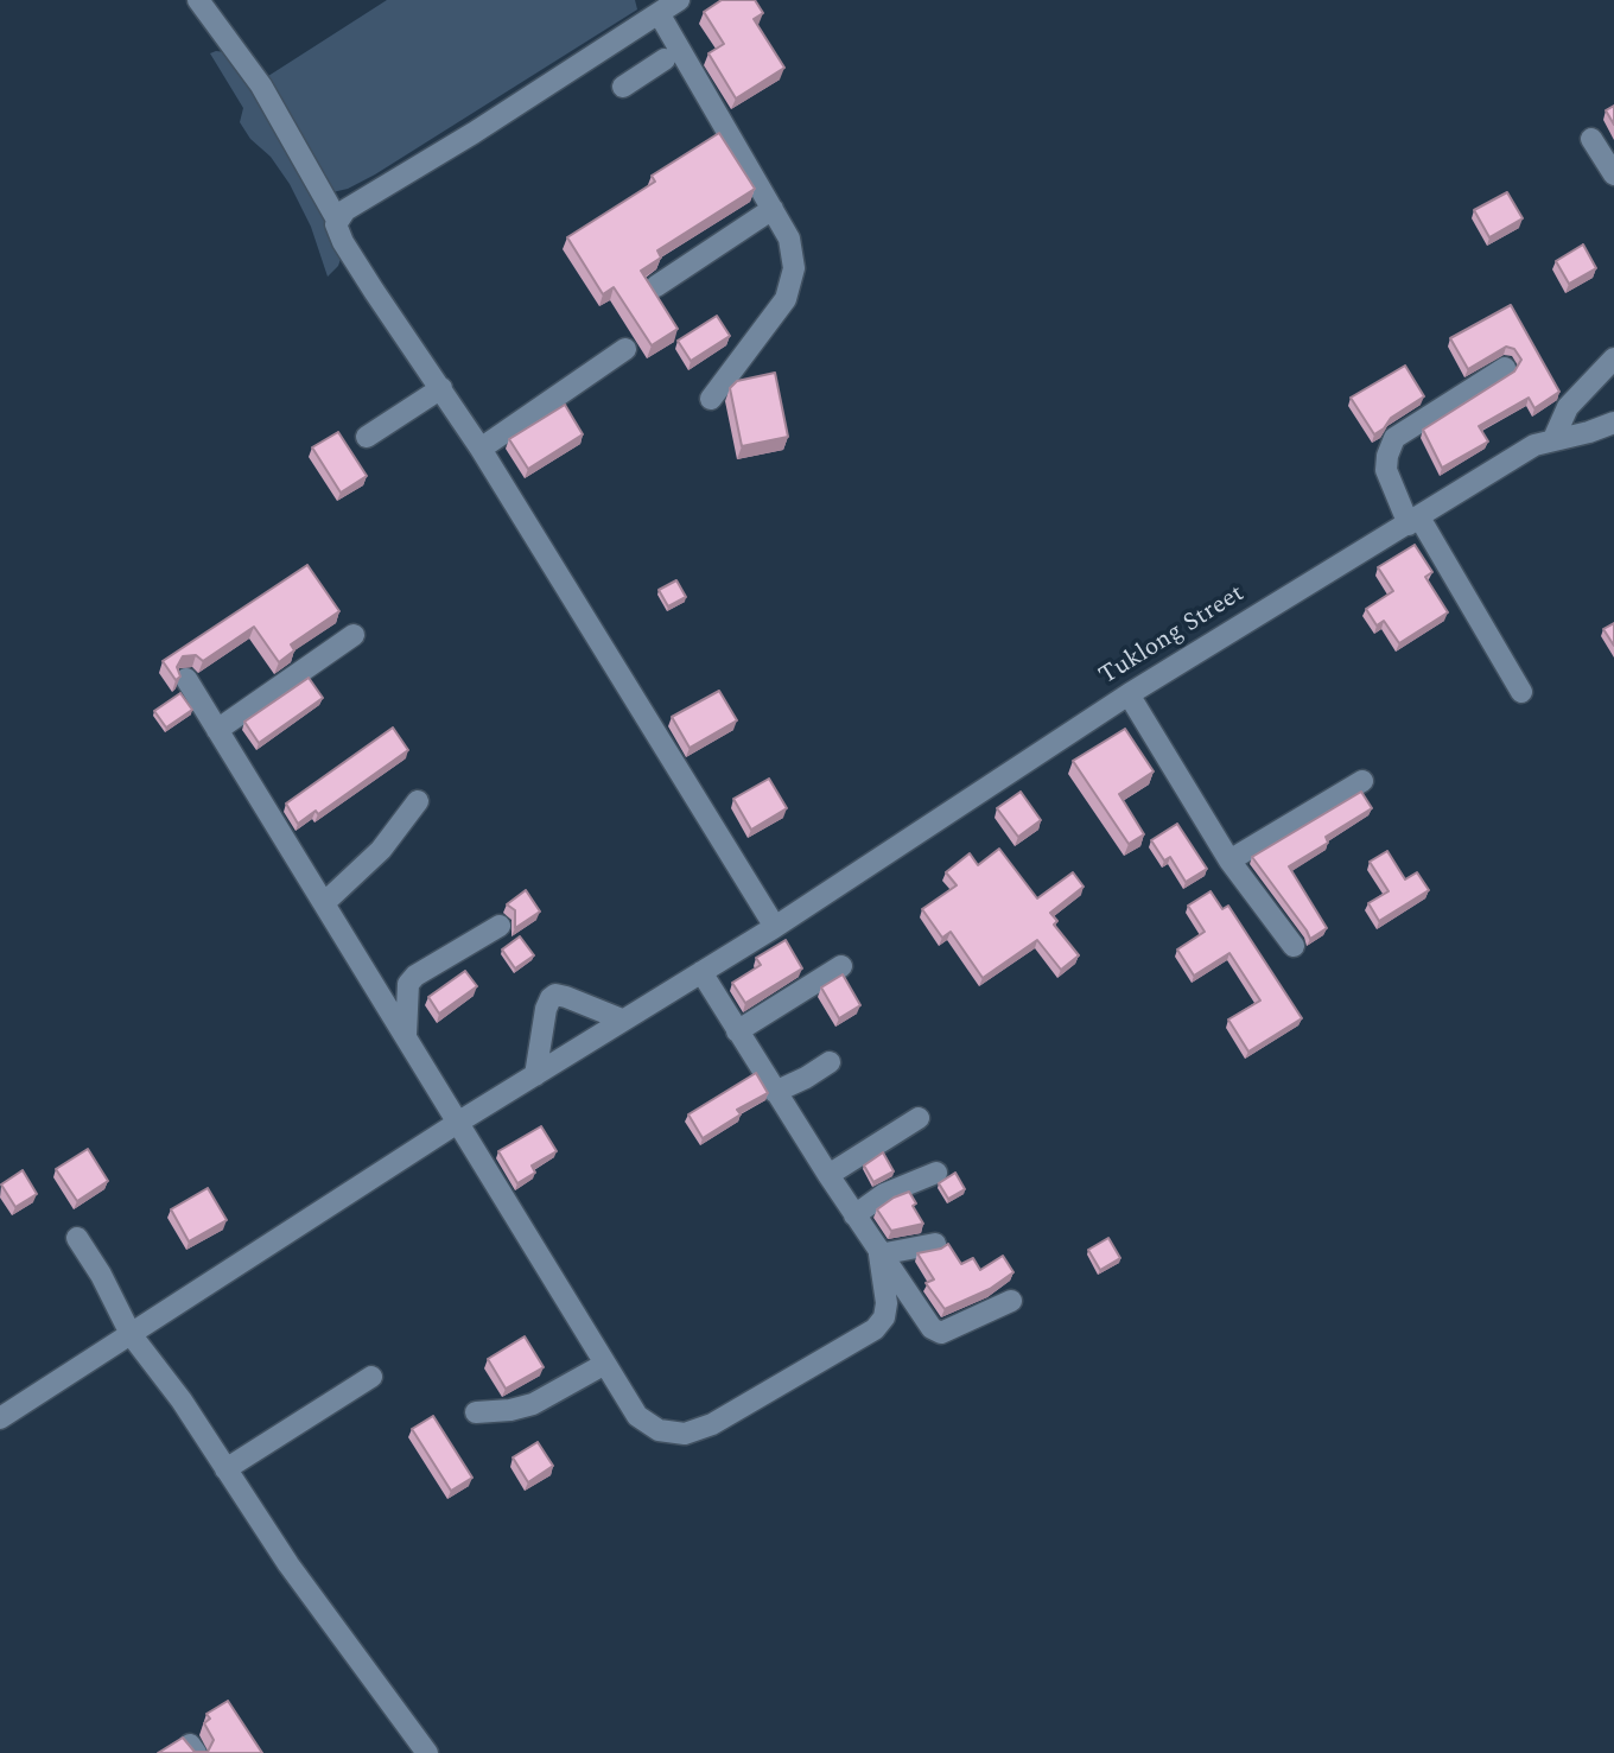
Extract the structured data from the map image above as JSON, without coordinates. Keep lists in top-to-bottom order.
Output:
{
  "streets": {
    "street": ["Tuklong Street"]
  }
}
